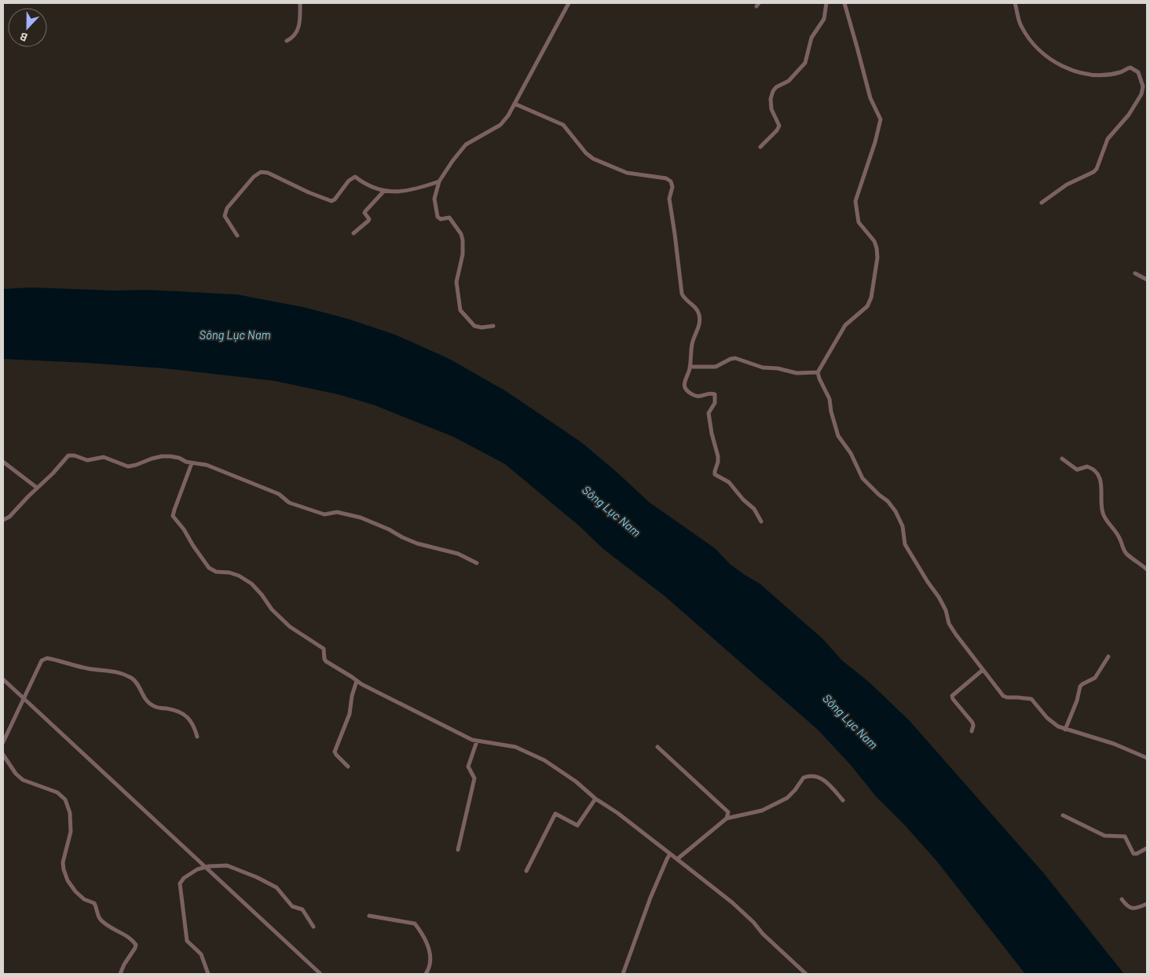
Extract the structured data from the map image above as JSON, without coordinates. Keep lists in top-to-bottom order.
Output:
{
  "water": ["Sông Lục Nam"],
  "north": "bottom"
}
